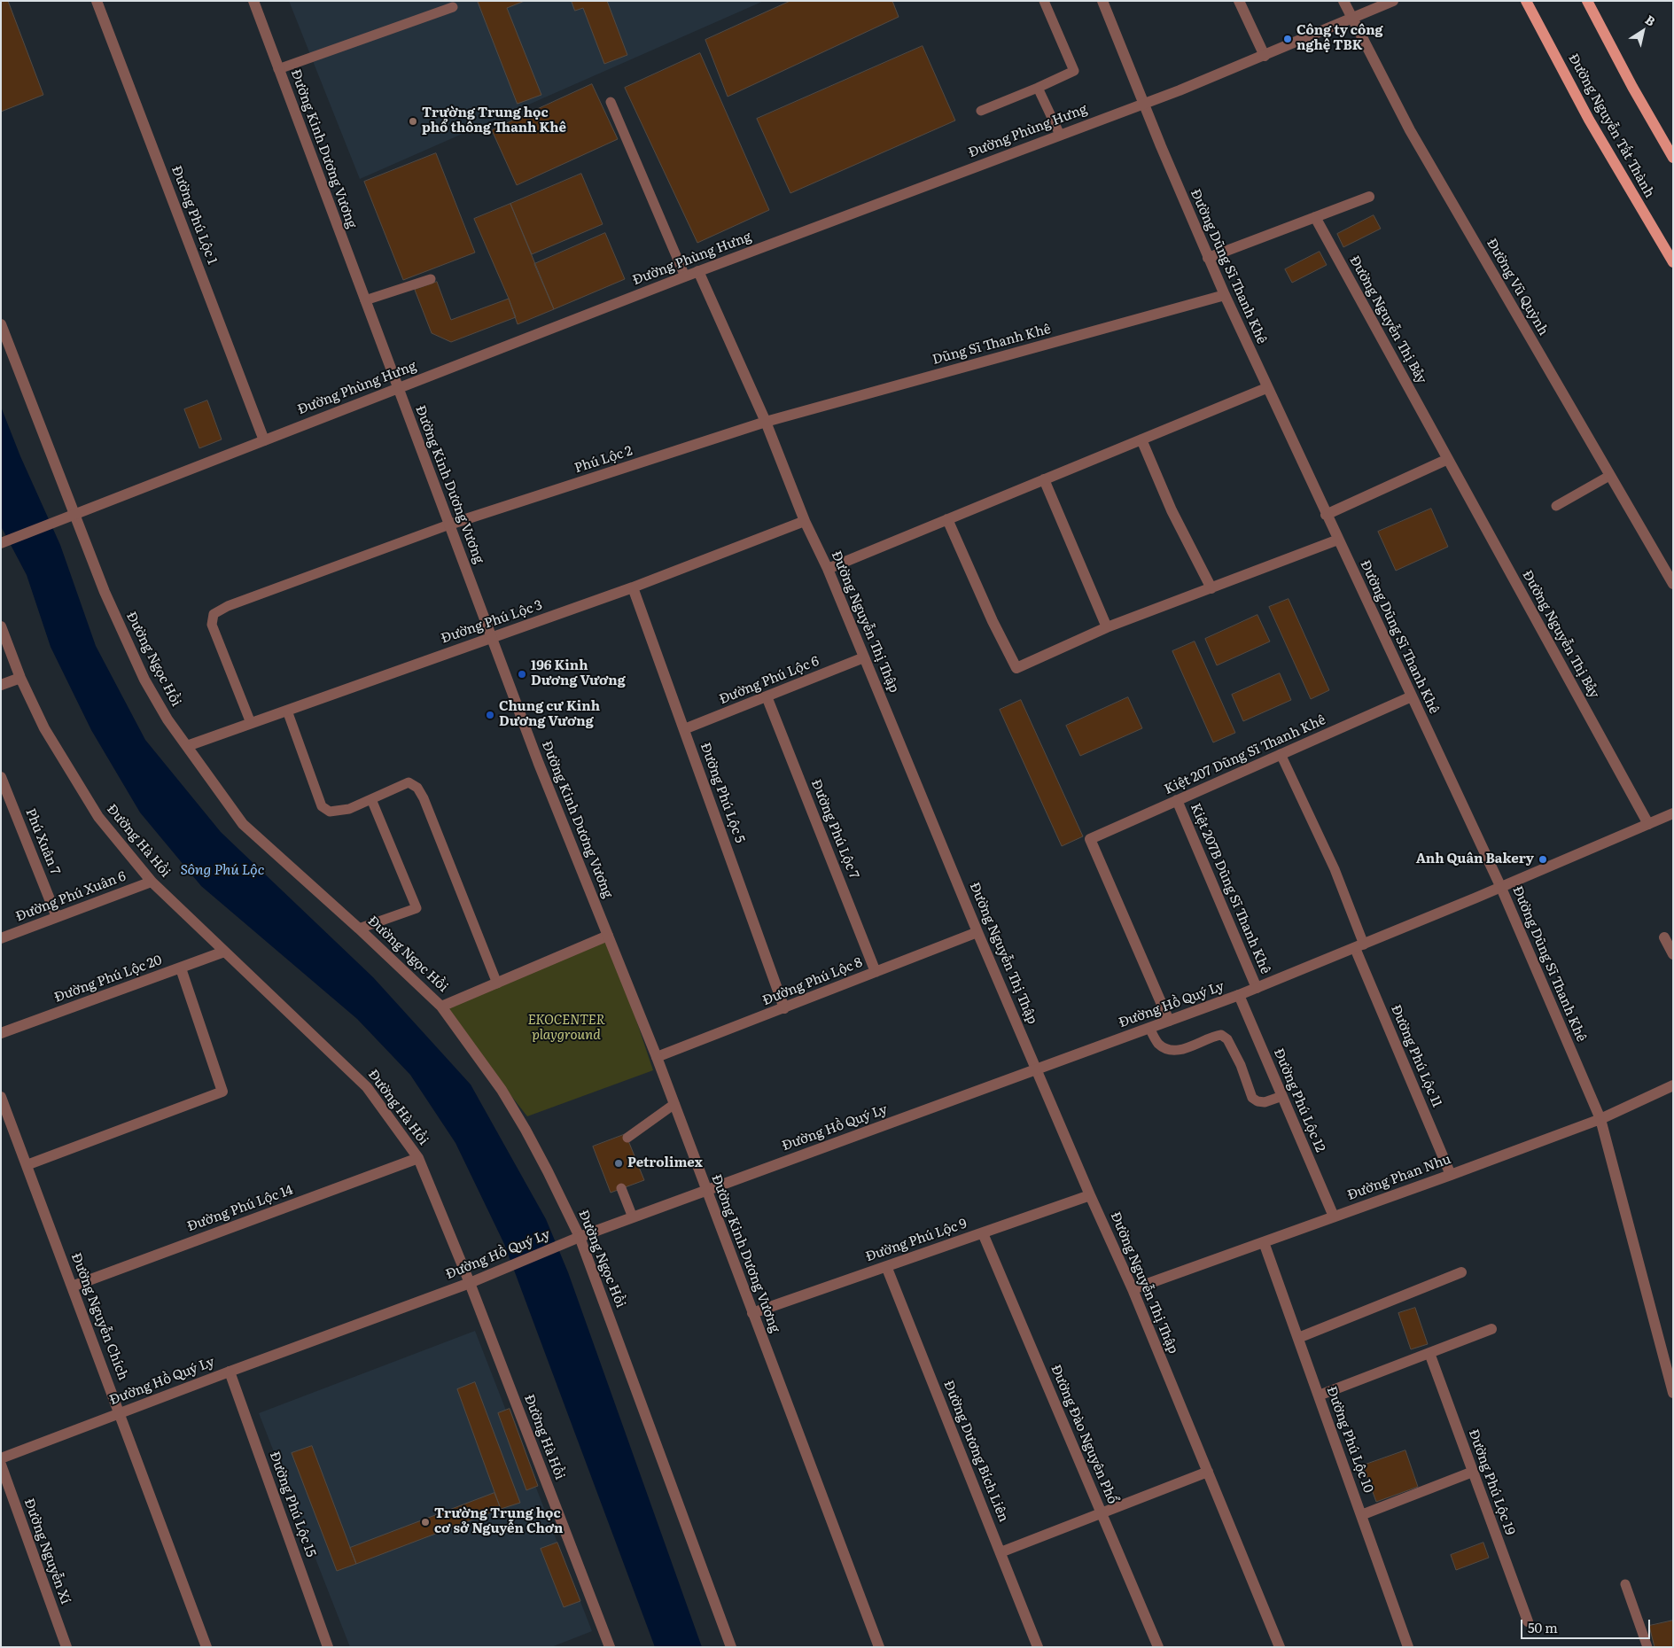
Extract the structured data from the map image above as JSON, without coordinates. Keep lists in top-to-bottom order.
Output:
{
  "streets": {
    "main road": ["Đường Nguyễn Tất Thành"],
    "street": [
      "Đường Phùng Hưng",
      "Đường Kinh Dương Vương",
      "Đường Phú Lộc 1",
      "Đường Dũng Sĩ Thanh Khê",
      "Đường Vũ Quỳnh",
      "Đường Nguyễn Thị Bảy",
      "Dũng Sĩ Thanh Khê",
      "Phú Lộc 2",
      "Đường Phú Lộc 3",
      "Đường Nguyễn Thị Thập",
      "Đường Ngọc Hồi",
      "Đường Phú Lộc 6",
      "Kiệt 207 Dũng Sĩ Thanh Khê",
      "Đường Phú Lộc 5",
      "Đường Phú Lộc 7",
      "Đường Hà Hồi",
      "Phú Xuân 7",
      "Kiệt 207B Dũng Sĩ Thanh Khê",
      "Đường Phú Xuân 6",
      "Đường Phú Lộc 20",
      "Đường Phú Lộc 8",
      "Đường Hồ Quý Ly",
      "Đường Phú Lộc 11",
      "Đường Phú Lộc 12",
      "Đường Phan Nhu",
      "Đường Phú Lộc 14",
      "Đường Phú Lộc 9",
      "Đường Nguyễn Chích",
      "Đường Đào Nguyên Phổ",
      "Đường Phú Lộc 10",
      "Đường Dương Bích Liên",
      "Đường Phú Lộc 19",
      "Đường Phú Lộc 15",
      "Đường Nguyễn Xí"
    ]
  },
  "crossings": [
    ["Đường Phùng Hưng", "Đường Kinh Dương Vương"],
    ["Đường Phùng Hưng", "Đường Phú Lộc 1"],
    ["Đường Phùng Hưng", "Đường Dũng Sĩ Thanh Khê"],
    ["Đường Phùng Hưng", "Đường Vũ Quỳnh"],
    ["Đường Phùng Hưng", "Đường Nguyễn Thị Thập"],
    ["Đường Phùng Hưng", "Đường Ngọc Hồi"],
    ["Đường Kinh Dương Vương", "Phú Lộc 2"],
    ["Đường Kinh Dương Vương", "Đường Phú Lộc 3"],
    ["Đường Kinh Dương Vương", "Đường Phú Lộc 8"],
    ["Đường Kinh Dương Vương", "Đường Hồ Quý Ly"],
    ["Đường Kinh Dương Vương", "Đường Phú Lộc 9"],
    ["Đường Dũng Sĩ Thanh Khê", "Dũng Sĩ Thanh Khê"],
    ["Đường Dũng Sĩ Thanh Khê", "Kiệt 207 Dũng Sĩ Thanh Khê"],
    ["Đường Dũng Sĩ Thanh Khê", "Đường Hồ Quý Ly"],
    ["Đường Dũng Sĩ Thanh Khê", "Đường Phan Nhu"],
    ["Đường Nguyễn Thị Bảy", "Đường Hồ Quý Ly"],
    ["Dũng Sĩ Thanh Khê", "Phú Lộc 2"],
    ["Dũng Sĩ Thanh Khê", "Đường Nguyễn Thị Thập"],
    ["Phú Lộc 2", "Đường Nguyễn Thị Thập"],
    ["Đường Phú Lộc 3", "Đường Nguyễn Thị Thập"],
    ["Đường Phú Lộc 3", "Đường Ngọc Hồi"],
    ["Đường Phú Lộc 3", "Đường Phú Lộc 5"],
    ["Đường Nguyễn Thị Thập", "Đường Phú Lộc 6"],
    ["Đường Nguyễn Thị Thập", "Đường Phú Lộc 8"],
    ["Đường Nguyễn Thị Thập", "Đường Hồ Quý Ly"],
    ["Đường Nguyễn Thị Thập", "Đường Phan Nhu"],
    ["Đường Nguyễn Thị Thập", "Đường Phú Lộc 9"],
    ["Đường Ngọc Hồi", "Đường Hồ Quý Ly"],
    ["Đường Phú Lộc 6", "Đường Phú Lộc 5"],
    ["Đường Phú Lộc 6", "Đường Phú Lộc 7"],
    ["Kiệt 207 Dũng Sĩ Thanh Khê", "Kiệt 207B Dũng Sĩ Thanh Khê"],
    ["Kiệt 207 Dũng Sĩ Thanh Khê", "Đường Hồ Quý Ly"],
    ["Đường Phú Lộc 5", "Đường Phú Lộc 8"],
    ["Đường Phú Lộc 7", "Đường Phú Lộc 8"],
    ["Đường Hà Hồi", "Đường Phú Xuân 6"],
    ["Đường Hà Hồi", "Đường Phú Lộc 20"],
    ["Đường Hà Hồi", "Đường Hồ Quý Ly"],
    ["Đường Hà Hồi", "Đường Phú Lộc 14"],
    ["Phú Xuân 7", "Đường Phú Xuân 6"],
    ["Kiệt 207B Dũng Sĩ Thanh Khê", "Đường Hồ Quý Ly"],
    ["Đường Hồ Quý Ly", "Đường Phú Lộc 11"],
    ["Đường Hồ Quý Ly", "Đường Phú Lộc 12"],
    ["Đường Hồ Quý Ly", "Đường Nguyễn Chích"],
    ["Đường Hồ Quý Ly", "Đường Phú Lộc 15"],
    ["Đường Phú Lộc 11", "Đường Phan Nhu"],
    ["Đường Phú Lộc 12", "Đường Phan Nhu"],
    ["Đường Phan Nhu", "Đường Phú Lộc 10"],
    ["Đường Phú Lộc 14", "Đường Nguyễn Chích"],
    ["Đường Phú Lộc 9", "Đường Đào Nguyên Phổ"],
    ["Đường Phú Lộc 9", "Đường Dương Bích Liên"]
  ],
  "water": ["Sông Phú Lộc"],
  "parks": ["EKOCENTER playground"],
  "places": [
    "Công ty công nghệ TBK",
    "Trường Trung học phổ thông Thanh Khê",
    "196 Kinh Dương Vương",
    "Chung cư Kinh Dương Vương",
    "Anh Quân Bakery",
    "Petrolimex",
    "Trường Trung học cơ sở Nguyễn Chơn"
  ],
  "scale_bar": "50 m",
  "north": "top right"
}
